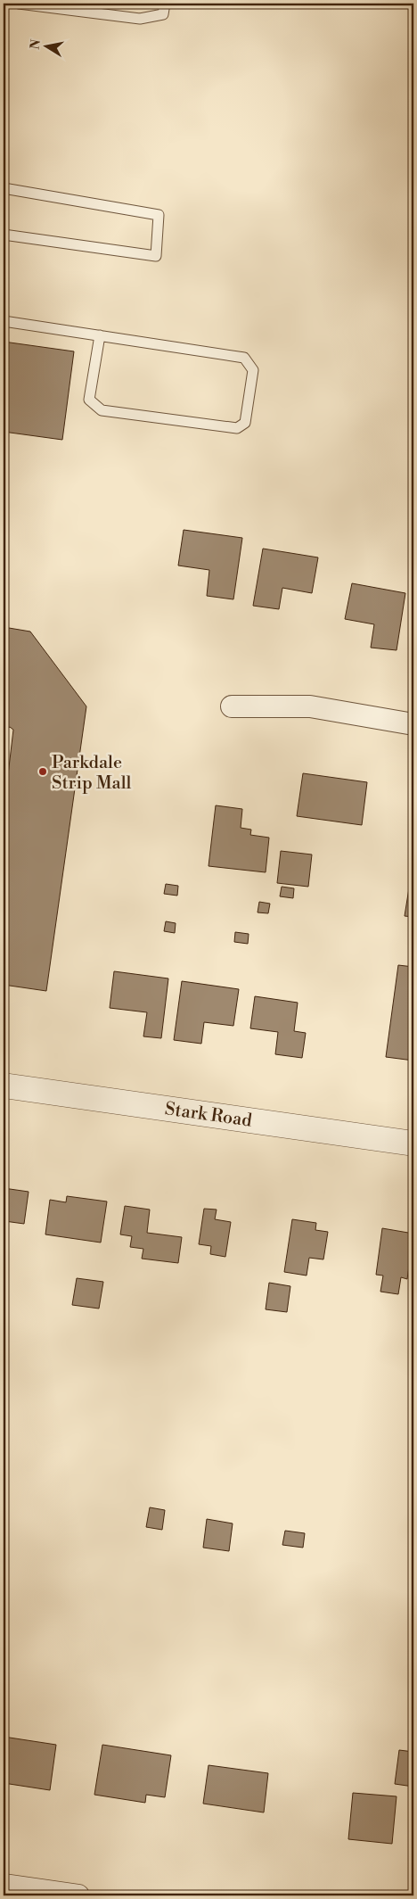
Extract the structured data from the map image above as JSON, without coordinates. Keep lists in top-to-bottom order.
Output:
{
  "streets": {
    "street": ["Stark Road"]
  },
  "places": ["Parkdale Strip Mall"],
  "north": "left"
}
